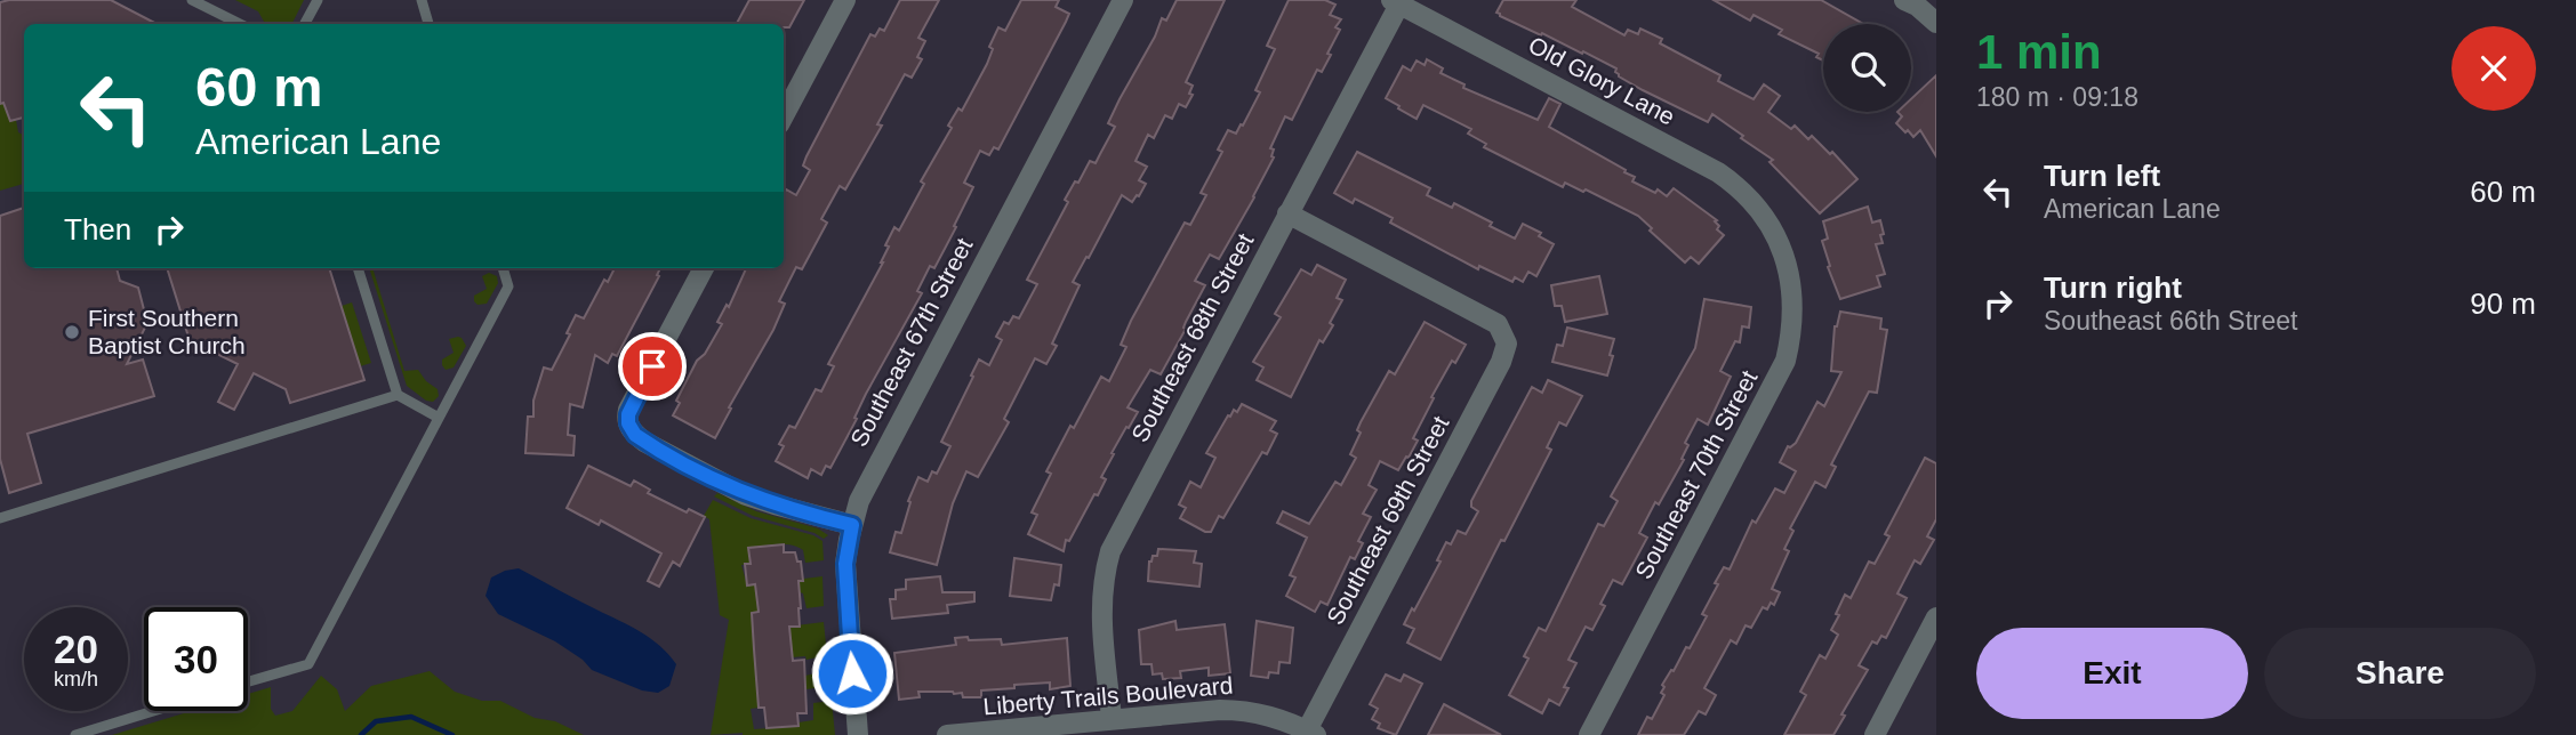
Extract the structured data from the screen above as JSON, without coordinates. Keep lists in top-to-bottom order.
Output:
{
  "streets": {
    "street": [
      "Old Glory Lane",
      "Southeast 68th Street",
      "Southeast 67th Street",
      "Southeast 70th Street",
      "Southeast 69th Street",
      "Liberty Trails Boulevard"
    ]
  },
  "crossings": [
    ["Old Glory Lane", "Southeast 68th Street"],
    ["Old Glory Lane", "Southeast 70th Street"],
    ["Southeast 68th Street", "Southeast 69th Street"],
    ["Southeast 68th Street", "Liberty Trails Boulevard"],
    ["Southeast 69th Street", "Liberty Trails Boulevard"]
  ],
  "places": ["First Southern Baptist Church"],
  "page": {
    "heading": ["1 min", "180 m · 09:18"],
    "turn": ["60 m", "American Lane"],
    "list": [
      {
        "name": "Turn left",
        "note": "American Lane",
        "value": "60 m"
      },
      {
        "name": "Turn right",
        "note": "Southeast 66th Street",
        "value": "90 m"
      }
    ],
    "then": "Then",
    "speed": "20 km/h",
    "limit": "30",
    "buttons": ["Exit", "Share"]
  }
}
